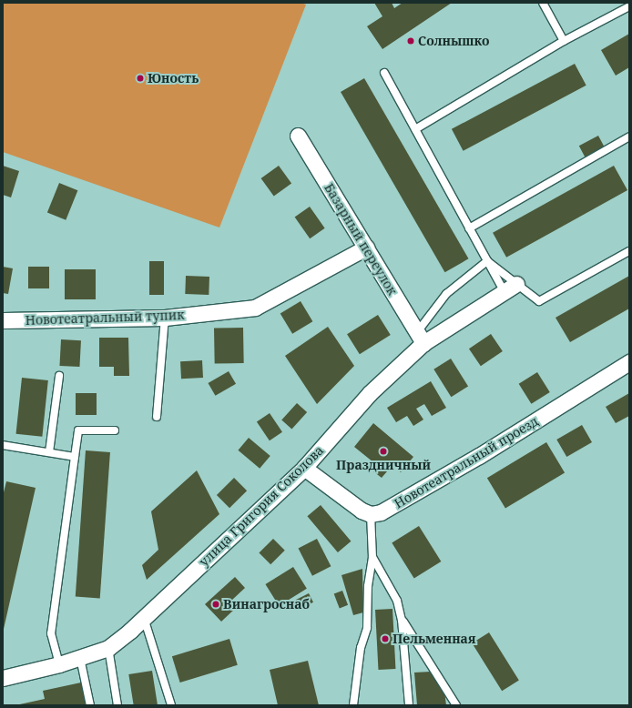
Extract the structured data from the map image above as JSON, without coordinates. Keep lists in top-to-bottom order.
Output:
{
  "streets": {
    "street": [
      "Базарный переулок",
      "Новотеатральный тупик",
      "Новотеатральный проезд",
      "улица Григория Соколова"
    ]
  },
  "crossings": [
    ["Базарный переулок", "Новотеатральный тупик"],
    ["Базарный переулок", "улица Григория Соколова"]
  ],
  "places": [
    "Солнышко",
    "Юность",
    "Праздничный",
    "Винагроснаб",
    "Пельменная"
  ]
}
